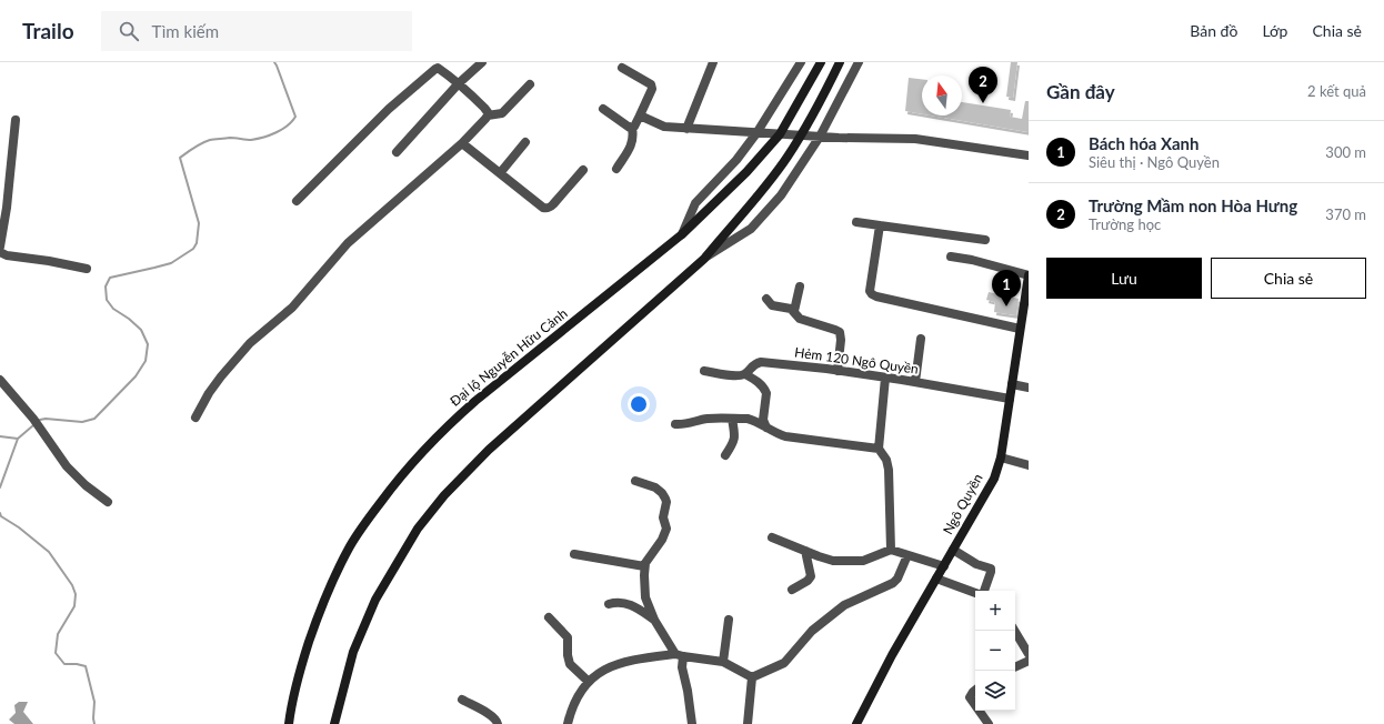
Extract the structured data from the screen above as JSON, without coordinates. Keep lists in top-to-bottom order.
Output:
{
  "streets": {
    "main road": ["Đại lộ Nguyễn Hữu Cảnh", "Ngô Quyền"],
    "street": ["Hẻm 120 Ngô Quyền"]
  },
  "crossings": [
    ["Hẻm 120 Ngô Quyền", "Ngô Quyền"]
  ],
  "north": "top",
  "page": {
    "header": "Trailo",
    "search": "Tìm kiếm",
    "nav": ["Bản đồ", "Lớp", "Chia sẻ"],
    "heading": ["Gần đây", "2 kết quả"],
    "pins": ["2", "1"],
    "list": [
      {
        "mark": "1",
        "name": "Bách hóa Xanh",
        "note": "Siêu thị · Ngô Quyền",
        "value": "300 m"
      },
      {
        "mark": "2",
        "name": "Trường Mầm non Hòa Hưng",
        "note": "Trường học",
        "value": "370 m"
      }
    ],
    "buttons": ["Lưu", "Chia sẻ"],
    "map_buttons": ["+", "−"]
  }
}
